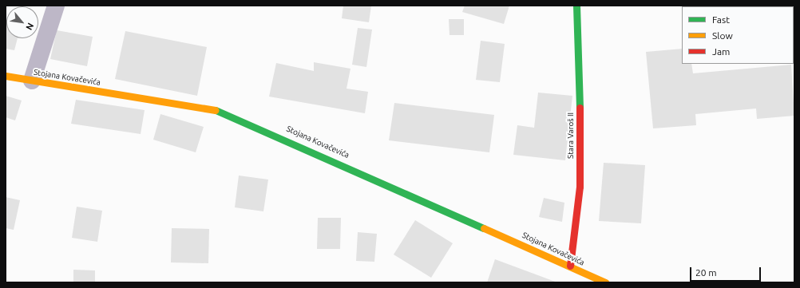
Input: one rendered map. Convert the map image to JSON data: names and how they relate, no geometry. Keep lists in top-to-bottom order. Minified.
{"streets":{"street":["Stojana Kovačevića","Stara Varoš II"]},"crossings":[["Stojana Kovačevića","Stara Varoš II"]],"legend":["Fast","Slow","Jam"],"scale_bar":"20 m","north":"bottom right"}
